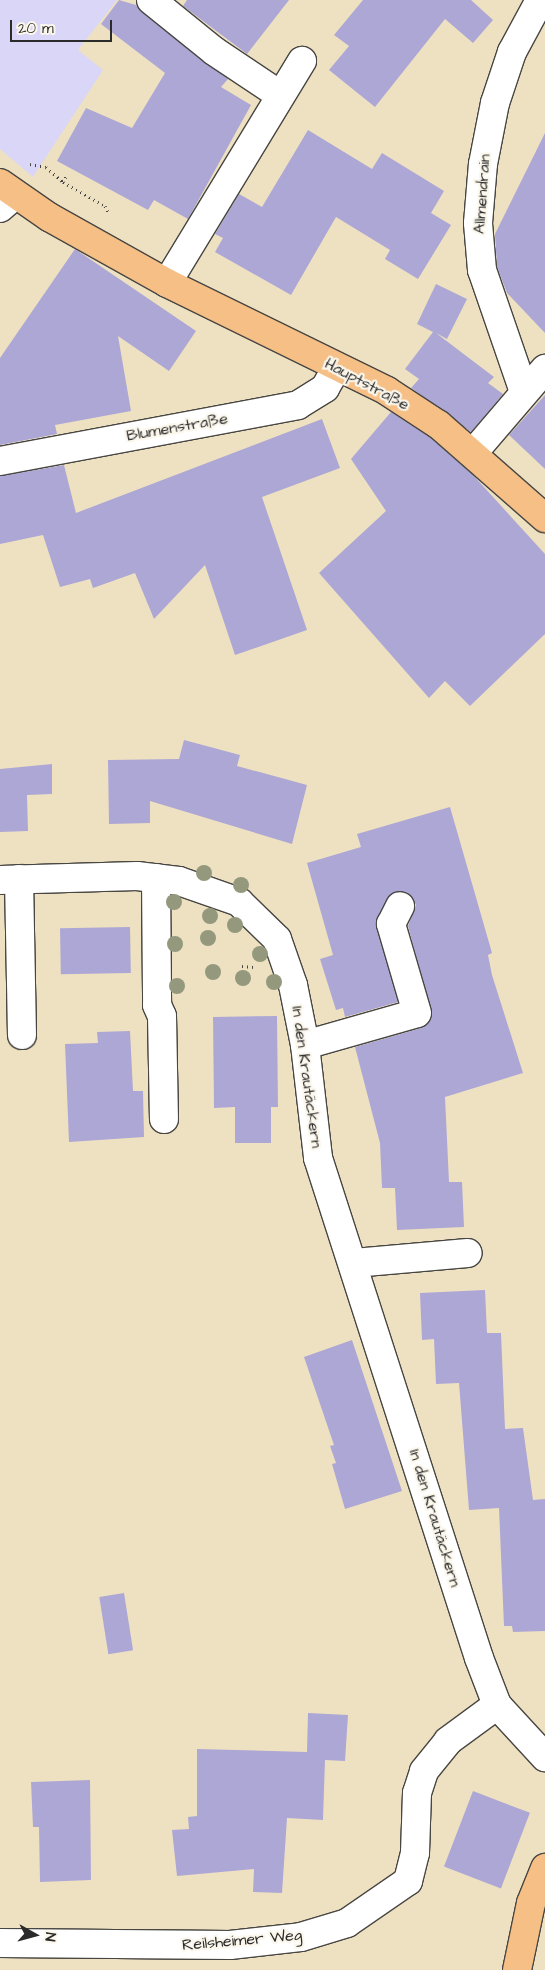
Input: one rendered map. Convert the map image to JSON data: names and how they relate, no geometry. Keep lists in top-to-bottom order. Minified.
{"streets":{"main road":["Hauptstraße"],"street":["Allmendrain","Blumenstraße","In den Krautäckern","Reilsheimer Weg"]},"crossings":[["Hauptstraße","Blumenstraße"],["In den Krautäckern","Reilsheimer Weg"]],"scale_bar":"20 m","north":"right"}
